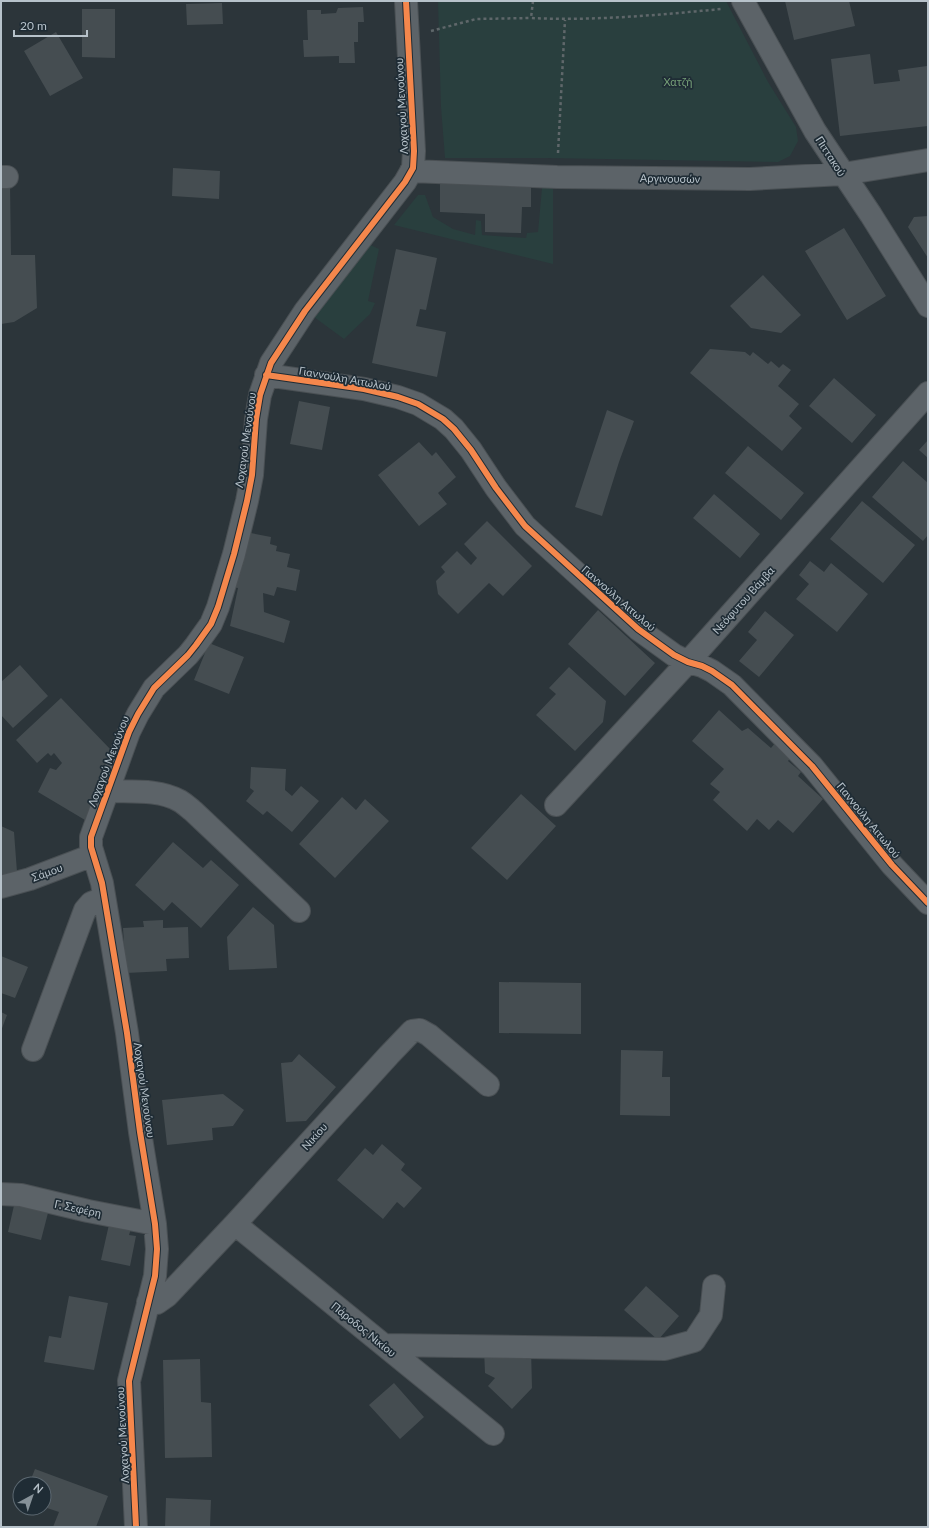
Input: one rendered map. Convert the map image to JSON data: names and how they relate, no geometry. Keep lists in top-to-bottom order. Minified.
{"streets":{"street":["Λοχαγού Μενούνου","Πιττακού","Αργινουσών","Γιαννούλη Αιτωλού","Νεόφυτου Βάμβα","Σάμου","Νικίου","Γ. Σεφέρη","Πάροδος Νικίου"]},"crossings":[["Λοχαγού Μενούνου","Αργινουσών"],["Λοχαγού Μενούνου","Γιαννούλη Αιτωλού"],["Λοχαγού Μενούνου","Σάμου"],["Λοχαγού Μενούνου","Νικίου"],["Λοχαγού Μενούνου","Γ. Σεφέρη"],["Πιττακού","Αργινουσών"],["Γιαννούλη Αιτωλού","Νεόφυτου Βάμβα"],["Νικίου","Πάροδος Νικίου"]],"parks":["Χατζή"],"scale_bar":"20 m","north":"top right"}
